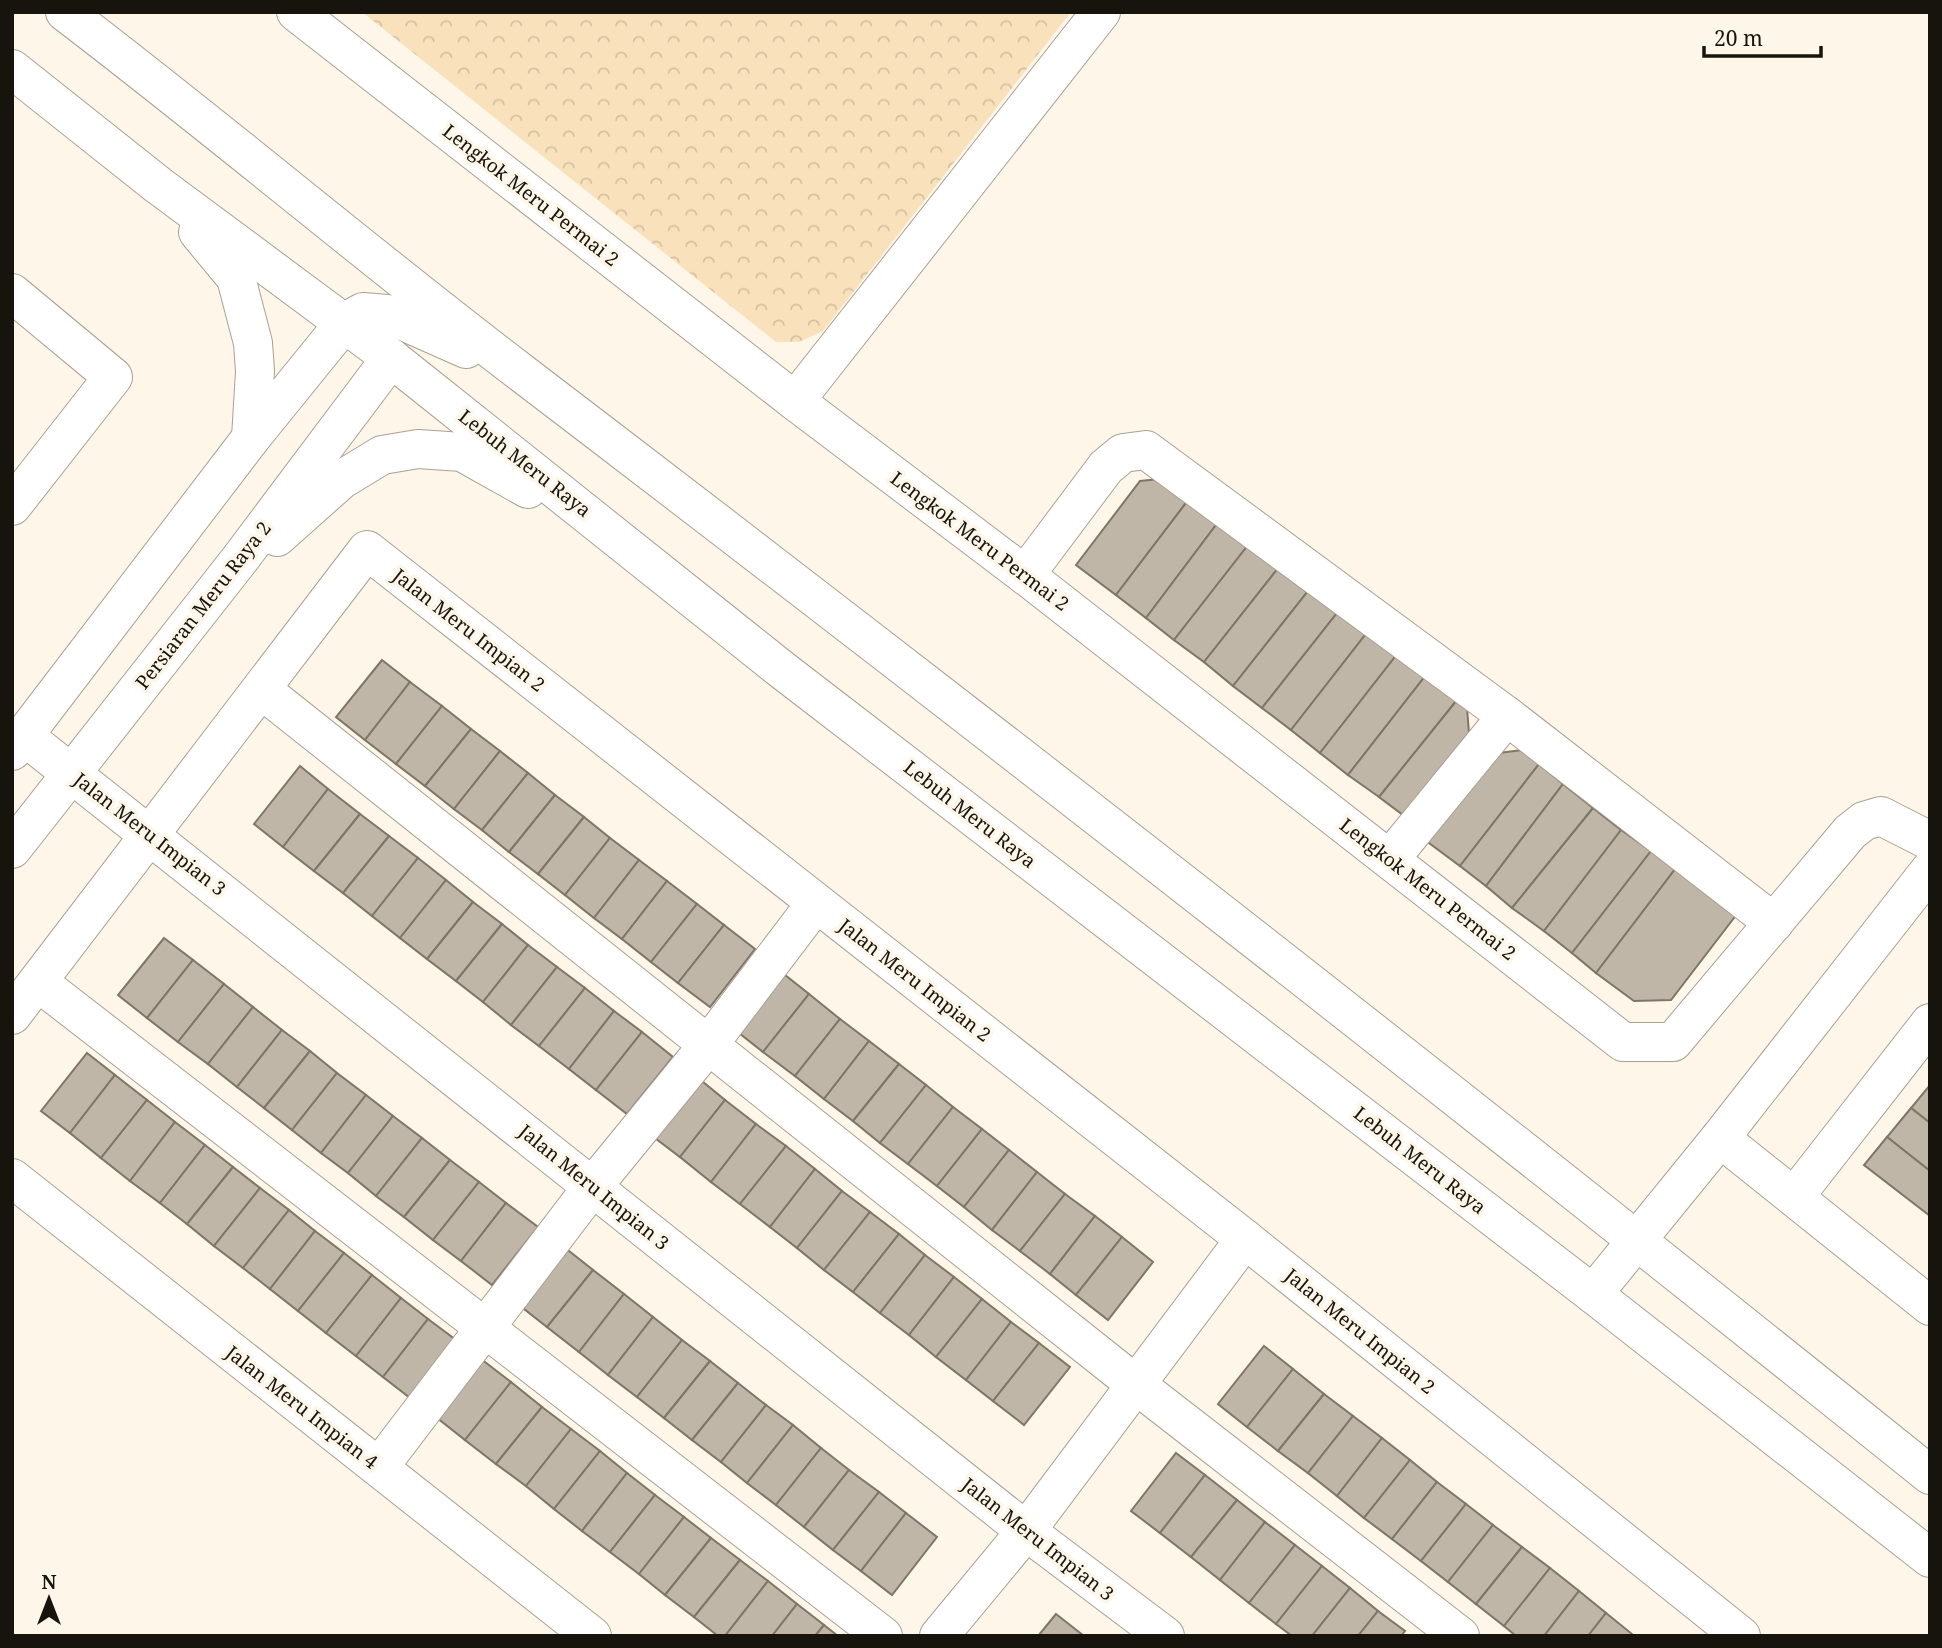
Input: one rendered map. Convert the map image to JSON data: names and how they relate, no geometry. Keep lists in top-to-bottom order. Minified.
{"streets":{"street":["Lengkok Meru Permai 2","Lebuh Meru Raya","Persiaran Meru Raya 2","Jalan Meru Impian 2","Jalan Meru Impian 3","Jalan Meru Impian 4"]},"crossings":[["Lebuh Meru Raya","Persiaran Meru Raya 2"],["Persiaran Meru Raya 2","Jalan Meru Impian 3"],["Jalan Meru Impian 2","Jalan Meru Impian 3"]],"scale_bar":"20 m","north":"top"}
